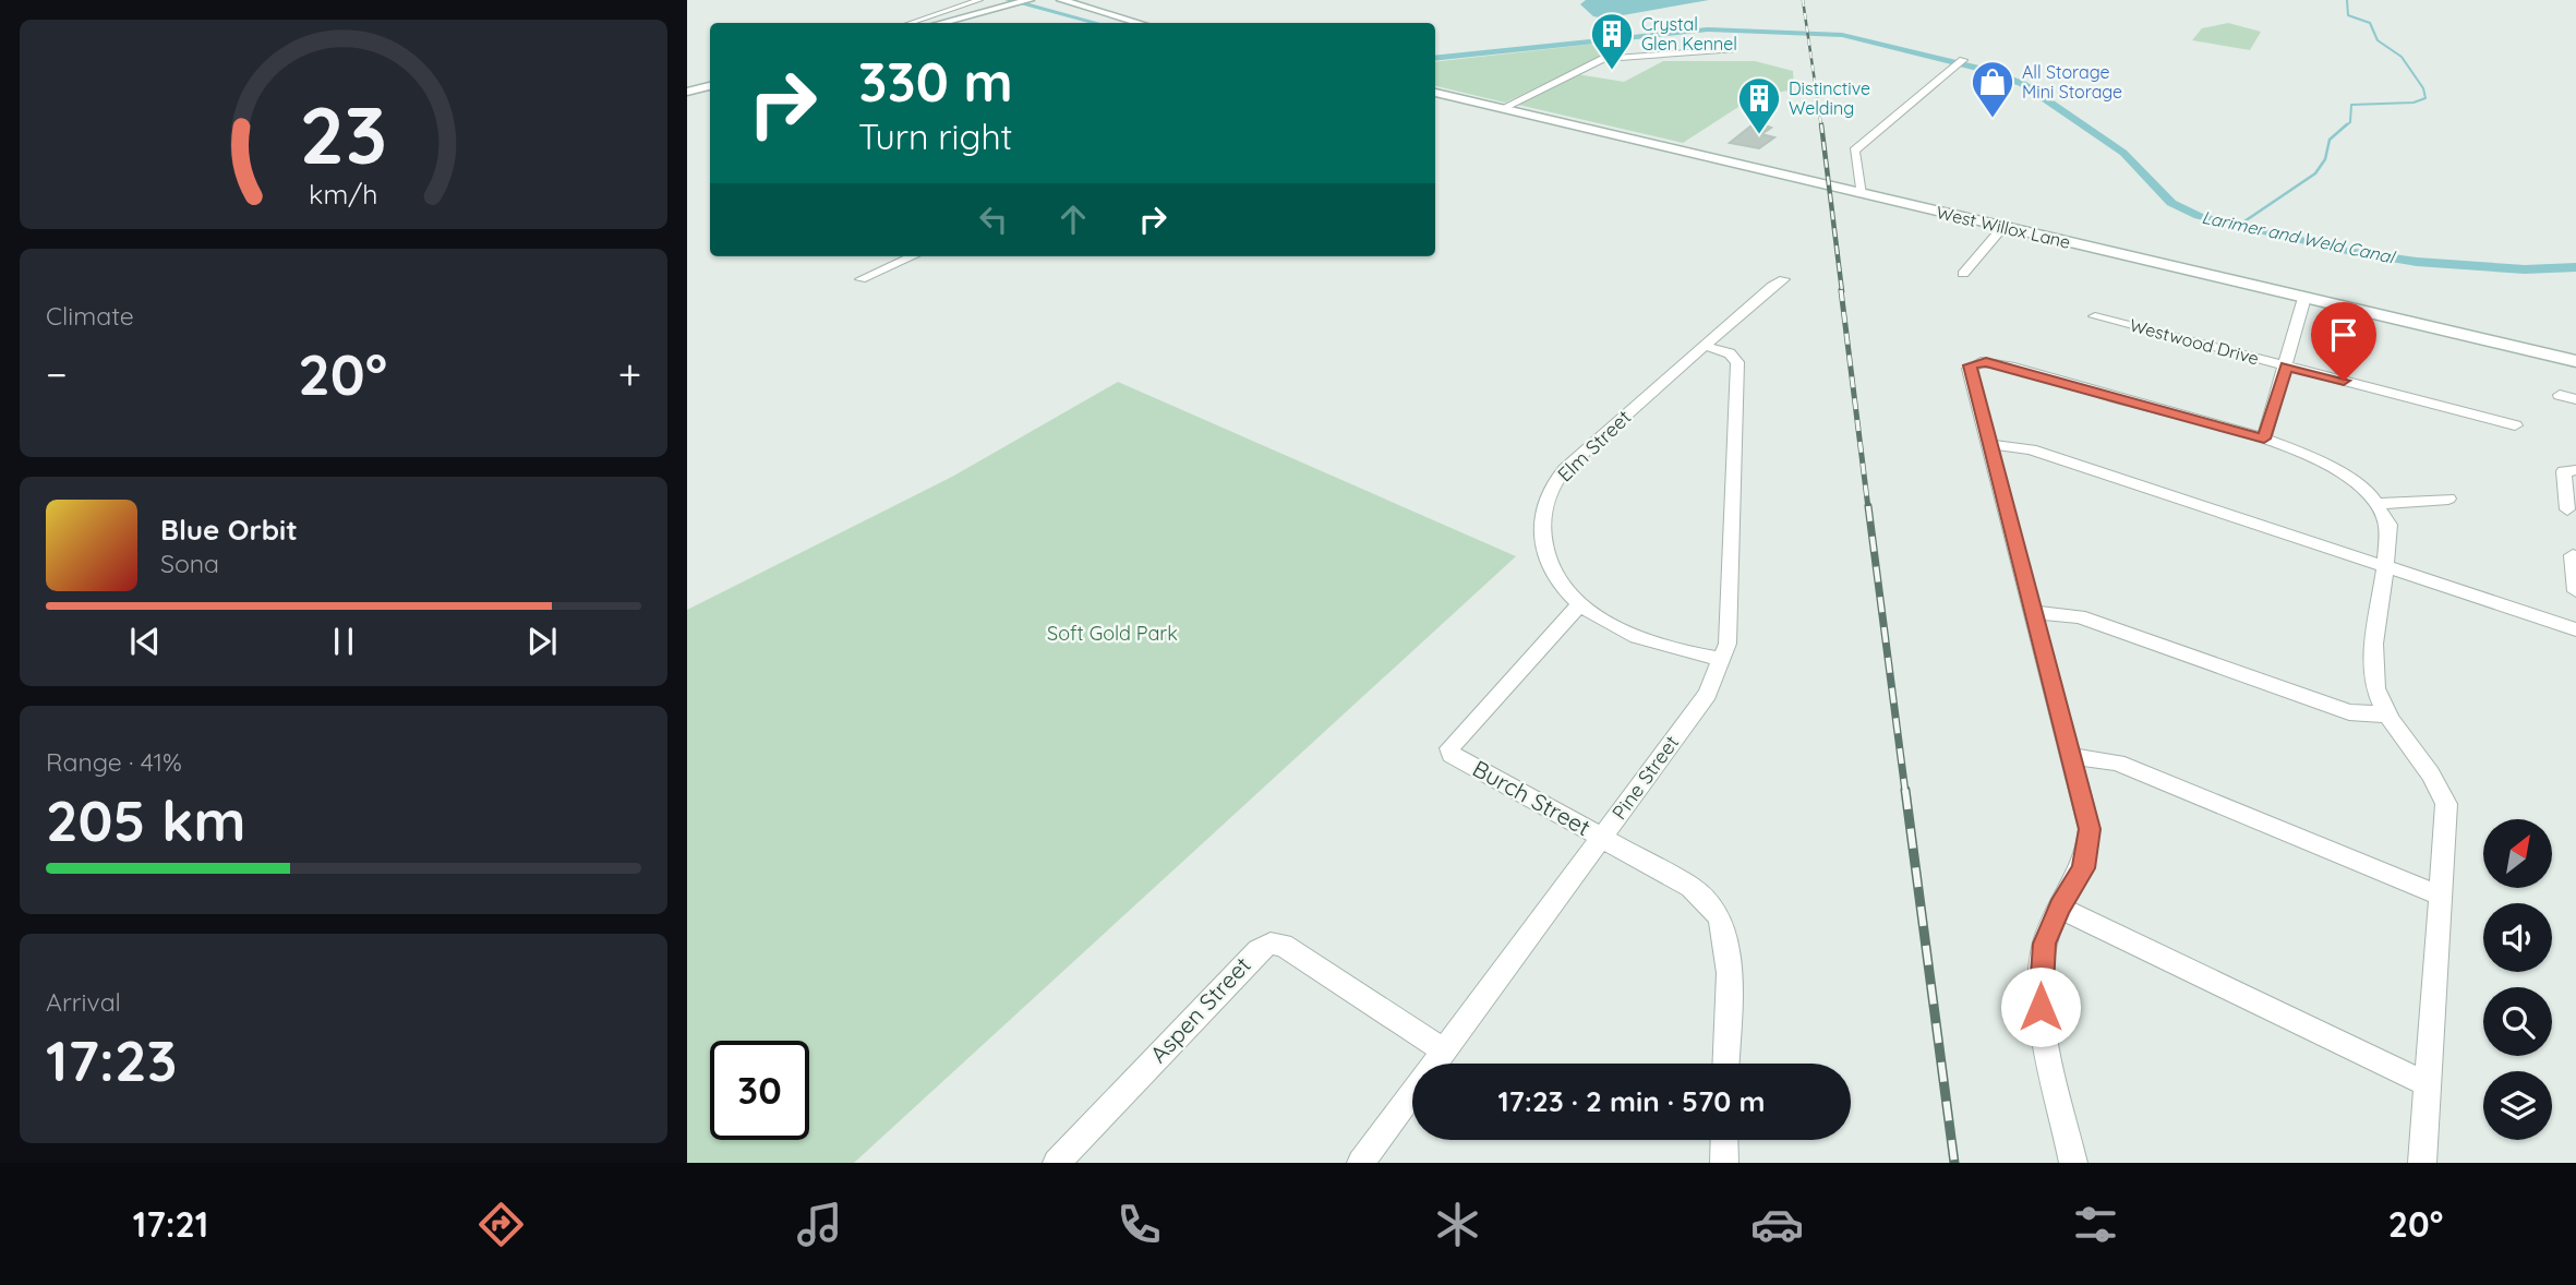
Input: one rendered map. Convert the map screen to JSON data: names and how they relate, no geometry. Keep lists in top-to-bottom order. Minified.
{"streets":{"main road":["West Willox Lane"],"street":["Westwood Drive","Elm Street","Pine Street","Burch Street","Aspen Street"]},"crossings":[["Elm Street","Pine Street"],["Elm Street","Burch Street"],["Pine Street","Burch Street"],["Pine Street","Aspen Street"]],"water":["Larimer and Weld Canal"],"parks":["Soft Gold Park"],"places":{"building":["Crystal Glen Kennel","Distinctive Welding"],"shop":["All Storage Mini Storage"]},"north":"top right","page":{"turn":["330 m","Turn right"],"tile":["Climate",["Range · 41%","205 km"],["Arrival","17:23"]],"heat":["−","20°","+"],"song":["Blue Orbit","Sona"],"limit":"30","trip":"17:23 · 2 min · 570 m","tabs":["17:21","20°"],"gauge":["23","km/h"]}}
